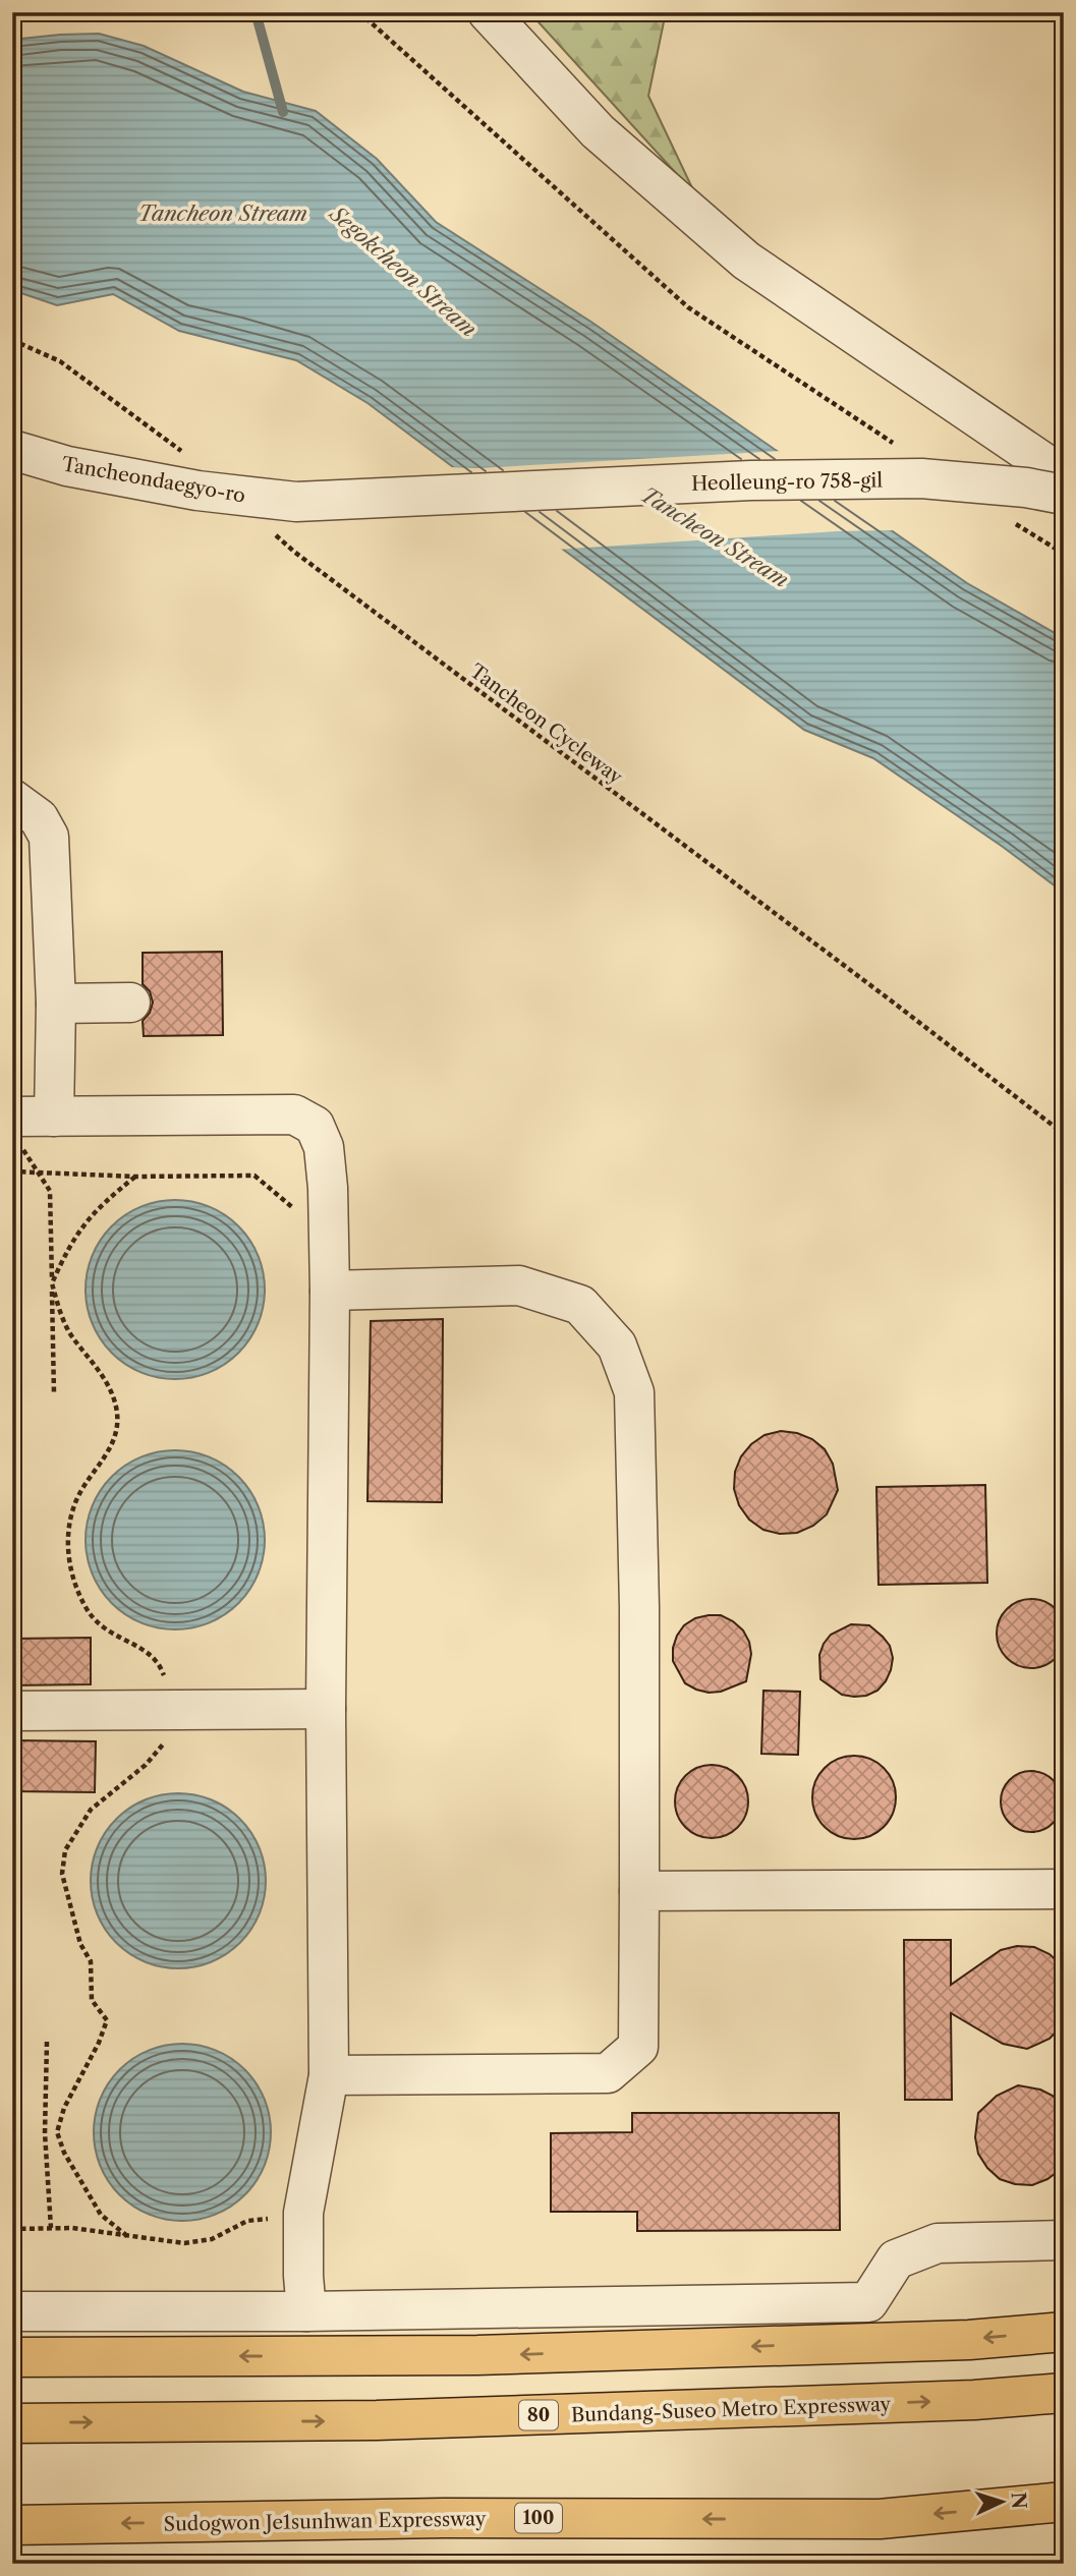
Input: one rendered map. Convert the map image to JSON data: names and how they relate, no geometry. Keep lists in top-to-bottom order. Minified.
{"streets":{"highway":["Bundang-Suseo Metro Expressway","80","100","Sudogwon Je1sunhwan Expressway"],"street":["Tancheondaegyo-ro","Heolleung-ro 758-gil"],"path":["Tancheon Cycleway"]},"crossings":[["Tancheondaegyo-ro","Heolleung-ro 758-gil"]],"water":["Tancheon Stream","Segokcheon Stream"],"north":"right"}
